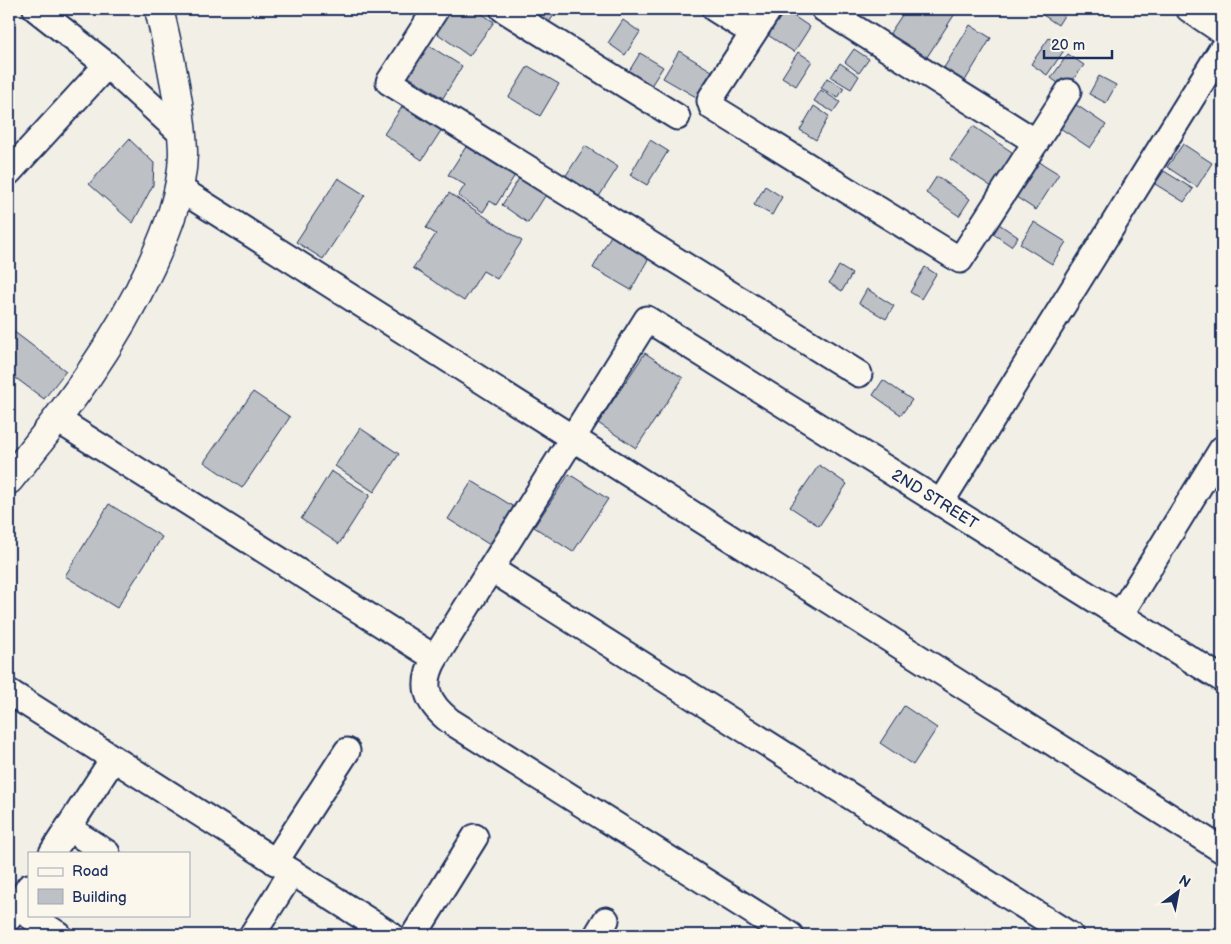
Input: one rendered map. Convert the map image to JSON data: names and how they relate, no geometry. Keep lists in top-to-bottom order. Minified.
{"streets":{"street":["2ND STREET"]},"legend":["Road","Building"],"scale_bar":"20 m","north":"top right"}
